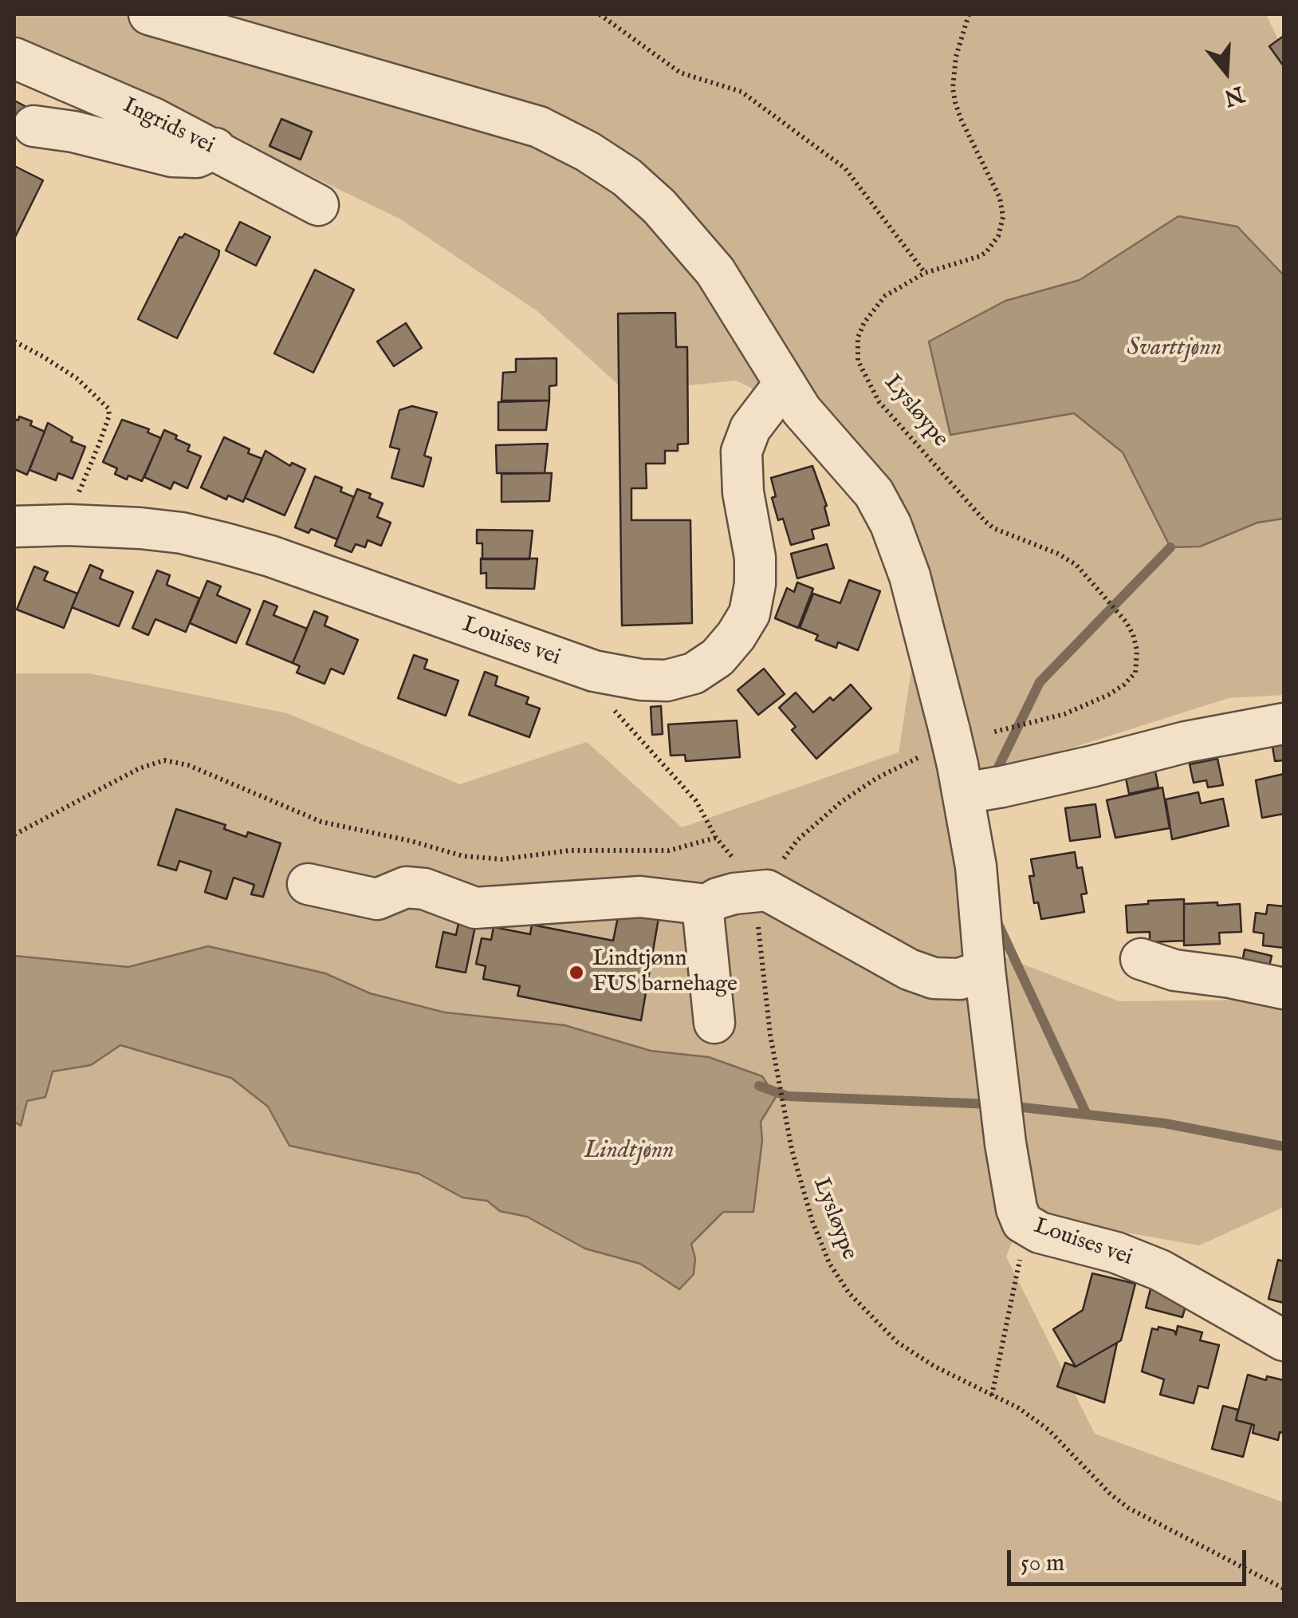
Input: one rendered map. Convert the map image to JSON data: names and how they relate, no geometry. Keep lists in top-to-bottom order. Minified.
{"streets":{"street":["Ingrids vei","Louises vei"],"path":["Lysløype"]},"crossings":[["Lysløype","Louises vei"]],"water":["Svarttjønn","Lindtjønn"],"places":["Lindtjønn FUS barnehage"],"scale_bar":"50 m","north":"bottom"}
